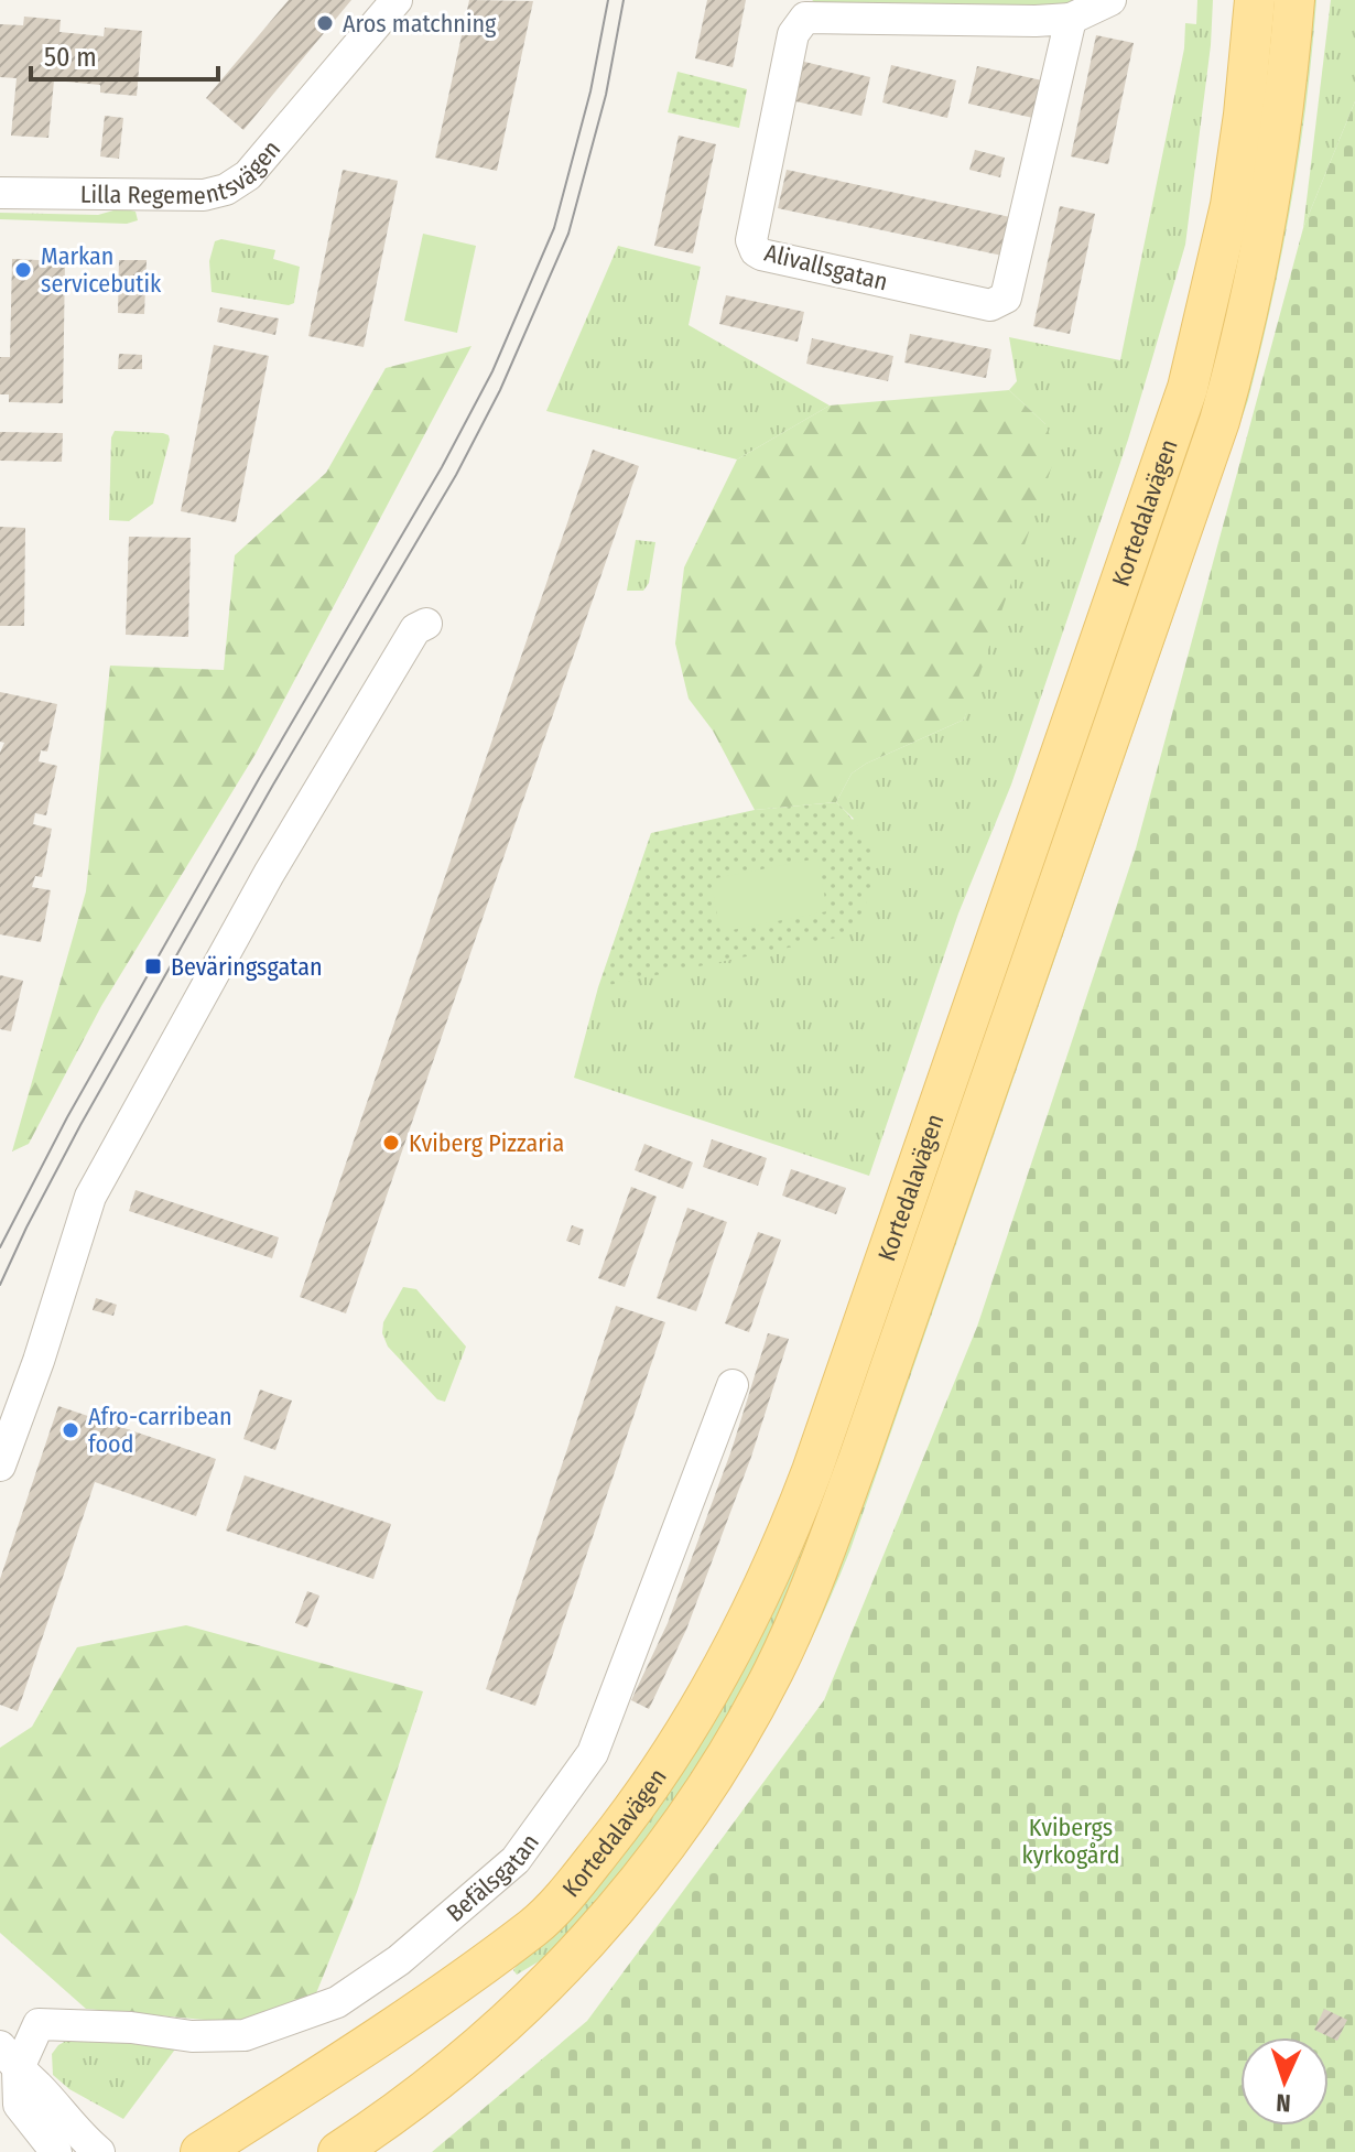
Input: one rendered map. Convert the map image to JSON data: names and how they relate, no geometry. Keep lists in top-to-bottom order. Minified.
{"streets":{"main road":["Kortedalavägen"],"street":["Lilla Regementsvägen","Alivallsgatan","Befälsgatan"]},"parks":["Kvibergs kyrkogård"],"places":{"other":["Aros matchning","Markan servicebutik","Kviberg Pizzaria","Afro-carribean food"],"transit":["Beväringsgatan"]},"scale_bar":"50 m","north":"bottom"}
